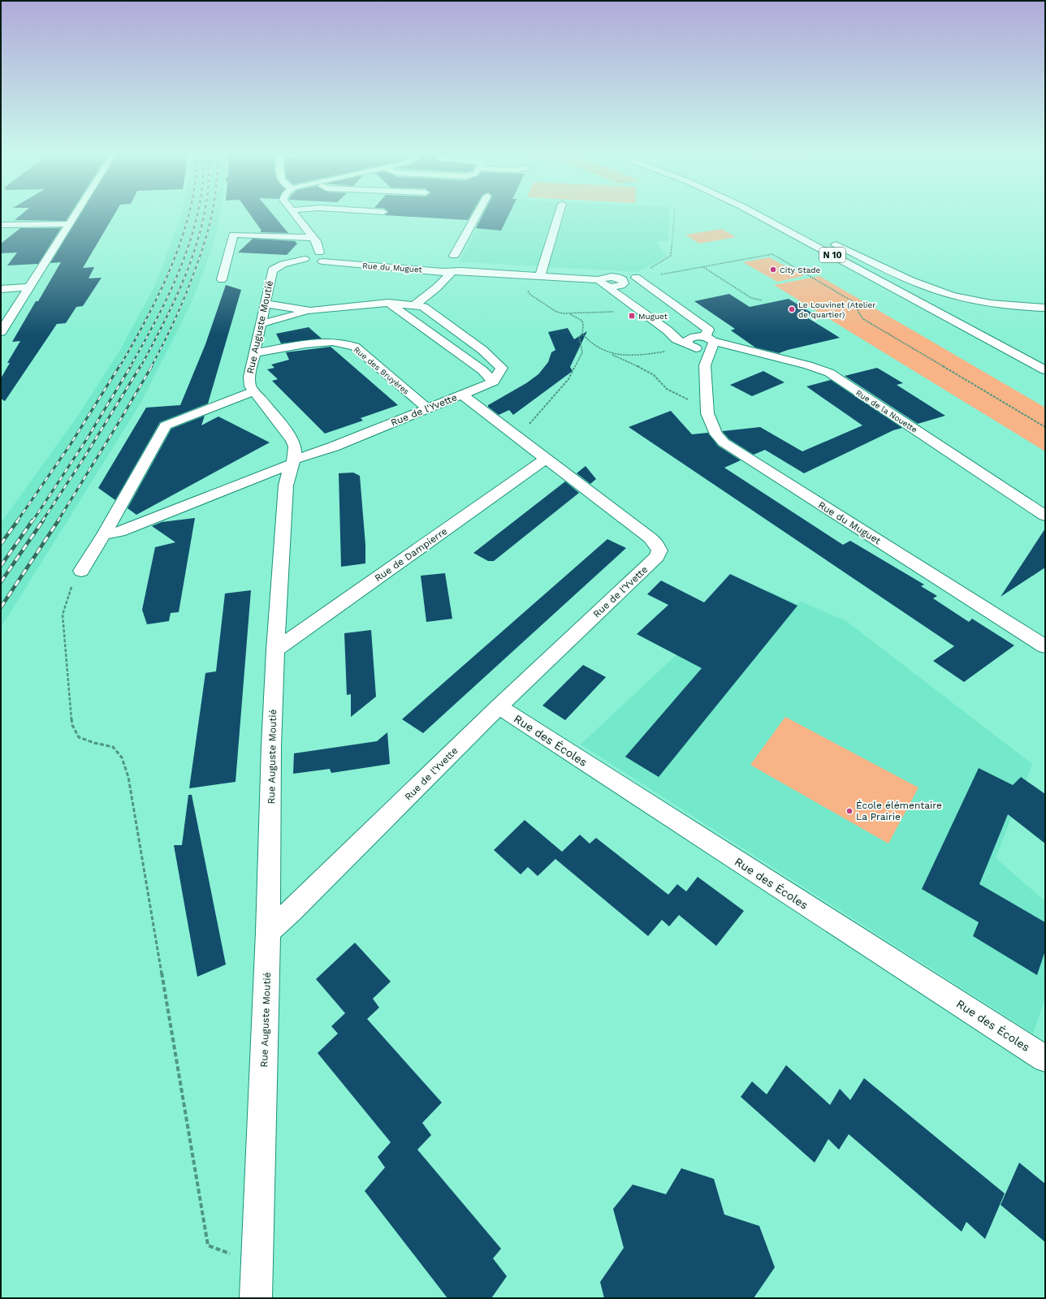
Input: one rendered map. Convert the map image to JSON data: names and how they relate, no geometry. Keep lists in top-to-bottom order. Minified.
{"streets":{"street":["N 10","Rue du Muguet","Rue Auguste Moutié","Rue des Bruyères","Rue de l'Yvette","Rue de la Nouette","Rue de Dampierre","Rue des Écoles"]},"crossings":[["Rue du Muguet","Rue Auguste Moutié"],["Rue du Muguet","Rue de la Nouette"],["Rue Auguste Moutié","Rue des Bruyères"],["Rue Auguste Moutié","Rue de l'Yvette"],["Rue Auguste Moutié","Rue de Dampierre"],["Rue des Bruyères","Rue de l'Yvette"],["Rue de l'Yvette","Rue de Dampierre"],["Rue de l'Yvette","Rue des Écoles"]],"places":{"other":["City Stade","Le Louvinet (Atelier de quartier)","École élémentaire La Prairie"],"transit":["Muguet"]}}
